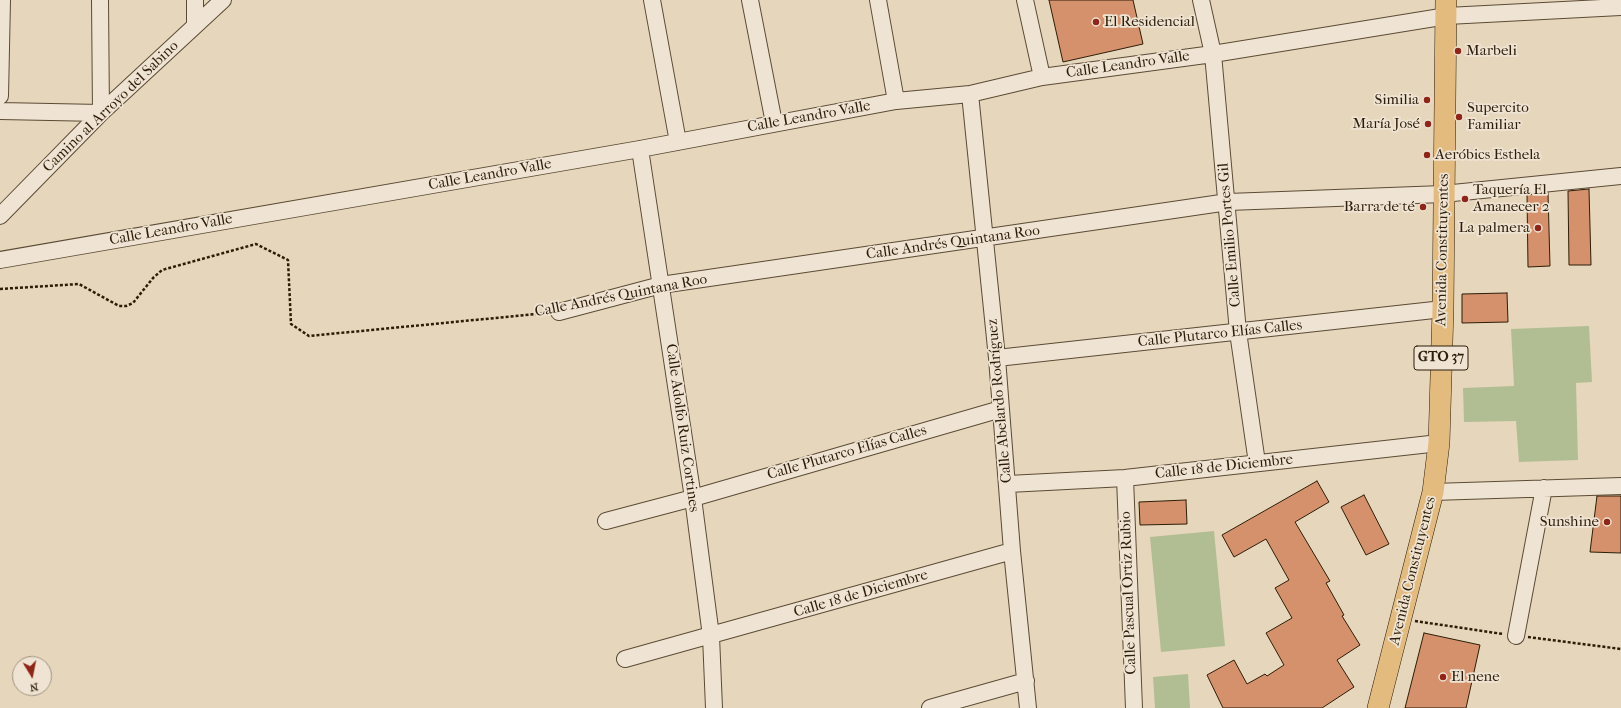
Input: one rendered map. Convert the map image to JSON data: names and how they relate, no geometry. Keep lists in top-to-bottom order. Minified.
{"streets":{"main road":["Avenida Constituyentes","GTO 37"],"street":["Calle Leandro Valle","Camino al Arroyo del Sabino","Calle Emilio Portes Gil","Calle Andrés Quintana Roo","Calle Plutarco Elías Calles","Calle Abelardo Rodríguez","Calle Adolfo Ruiz Cortines","Calle 18 de Diciembre","Calle Pascual Ortiz Rubio"]},"crossings":[["Calle Leandro Valle","Calle Emilio Portes Gil"],["Calle Leandro Valle","Avenida Constituyentes"],["Calle Leandro Valle","Calle Abelardo Rodríguez"],["Calle Leandro Valle","Calle Adolfo Ruiz Cortines"],["Calle Emilio Portes Gil","Calle Andrés Quintana Roo"],["Calle Emilio Portes Gil","Calle Plutarco Elías Calles"],["Calle Emilio Portes Gil","Calle 18 de Diciembre"],["Calle Andrés Quintana Roo","Avenida Constituyentes"],["Calle Andrés Quintana Roo","Calle Abelardo Rodríguez"],["Calle Andrés Quintana Roo","Calle Adolfo Ruiz Cortines"],["Avenida Constituyentes","Calle Plutarco Elías Calles"],["Avenida Constituyentes","Calle 18 de Diciembre"],["Calle Plutarco Elías Calles","Calle Abelardo Rodríguez"],["Calle Plutarco Elías Calles","Calle Adolfo Ruiz Cortines"],["Calle Abelardo Rodríguez","Calle 18 de Diciembre"],["Calle Adolfo Ruiz Cortines","Calle 18 de Diciembre"],["Calle 18 de Diciembre","Calle Pascual Ortiz Rubio"]],"places":["El Residencial","Marbeli","Similia","Supercito Familiar","María José","Aeróbics Esthela","Taquería El Amanecer 2","Barra de té","La palmera","Sunshine","El nene"],"north":"bottom"}
